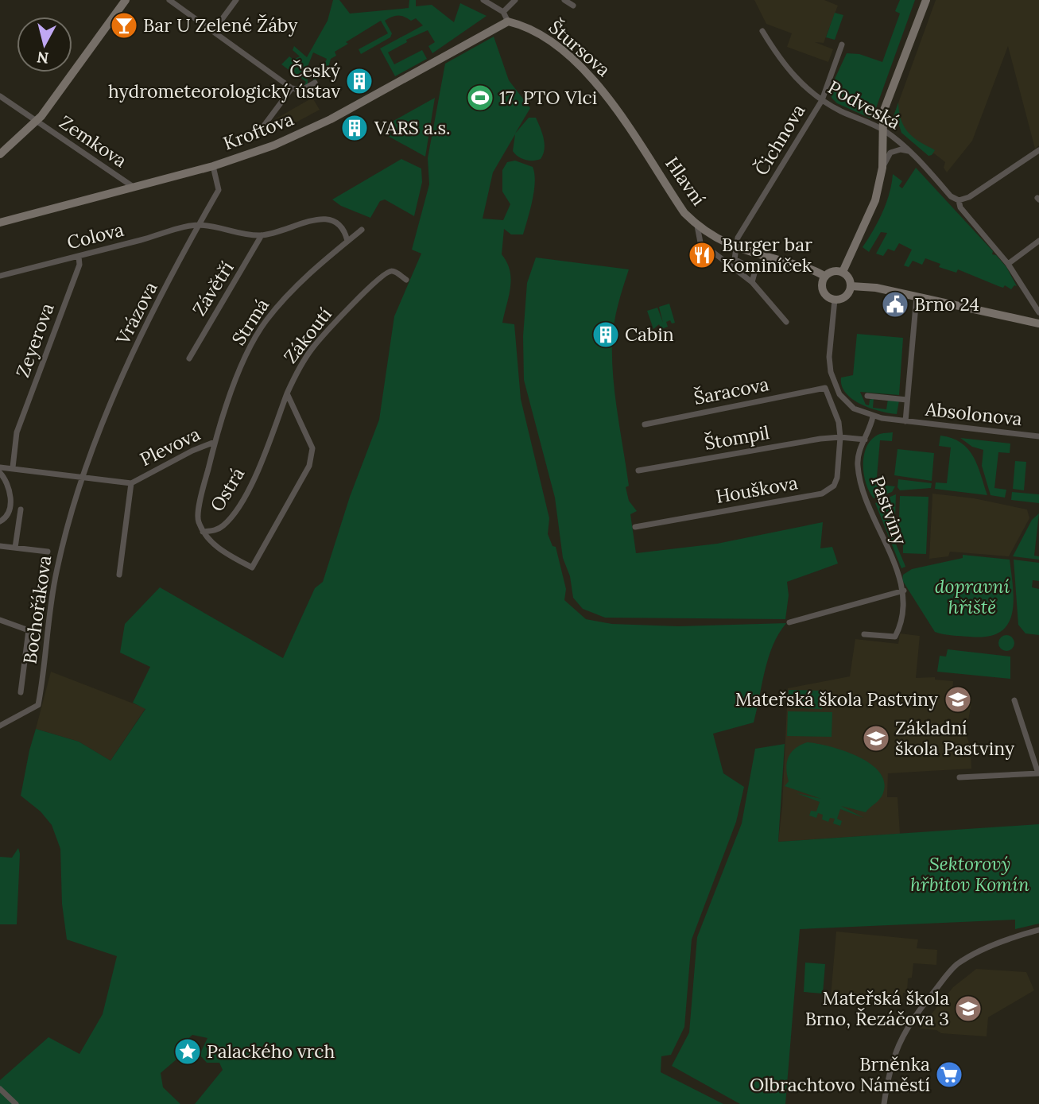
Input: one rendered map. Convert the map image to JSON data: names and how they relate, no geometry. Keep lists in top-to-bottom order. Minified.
{"streets":{"street":["Štursova","Podveská","Kroftova","Čichnova","Zemkova","Hlavní","Colova","Závětří","Vrázova","Strmá","Zákoutí","Zeyerova","Šaracova","Absolonova","Štompil","Plevova","Ostrá","Houškova","Pastviny","Bochořákova"]},"crossings":[["Štursova","Kroftova"],["Štursova","Hlavní"],["Podveská","Čichnova"],["Kroftova","Zemkova"],["Kroftova","Vrázova"],["Čichnova","Hlavní"],["Hlavní","Absolonova"],["Colova","Vrázova"],["Colova","Zeyerova"],["Vrázova","Bochořákova"],["Strmá","Plevova"],["Strmá","Ostrá"],["Zákoutí","Ostrá"],["Šaracova","Štompil"],["Šaracova","Houškova"],["Absolonova","Pastviny"],["Štompil","Houškova"],["Plevova","Ostrá"]],"parks":["dopravní hřiště","Sektorový hřbitov Komín"],"places":{"bar":["Bar U Zelené Žáby"],"building":["Český hydrometeorologický ústav","VARS a.s.","Cabin"],"sports":["17. PTO Vlci"],"restaurant":["Burger bar Kominíček"],"public building":["Brno 24"],"school or university":["Mateřská škola Pastviny","Základní škola Pastviny","Mateřská škola Brno, Řezáčova 3"],"place":["Palackého vrch"],"supermarket":["Brněnka Olbrachtovo Náměstí"]},"north":"bottom"}
